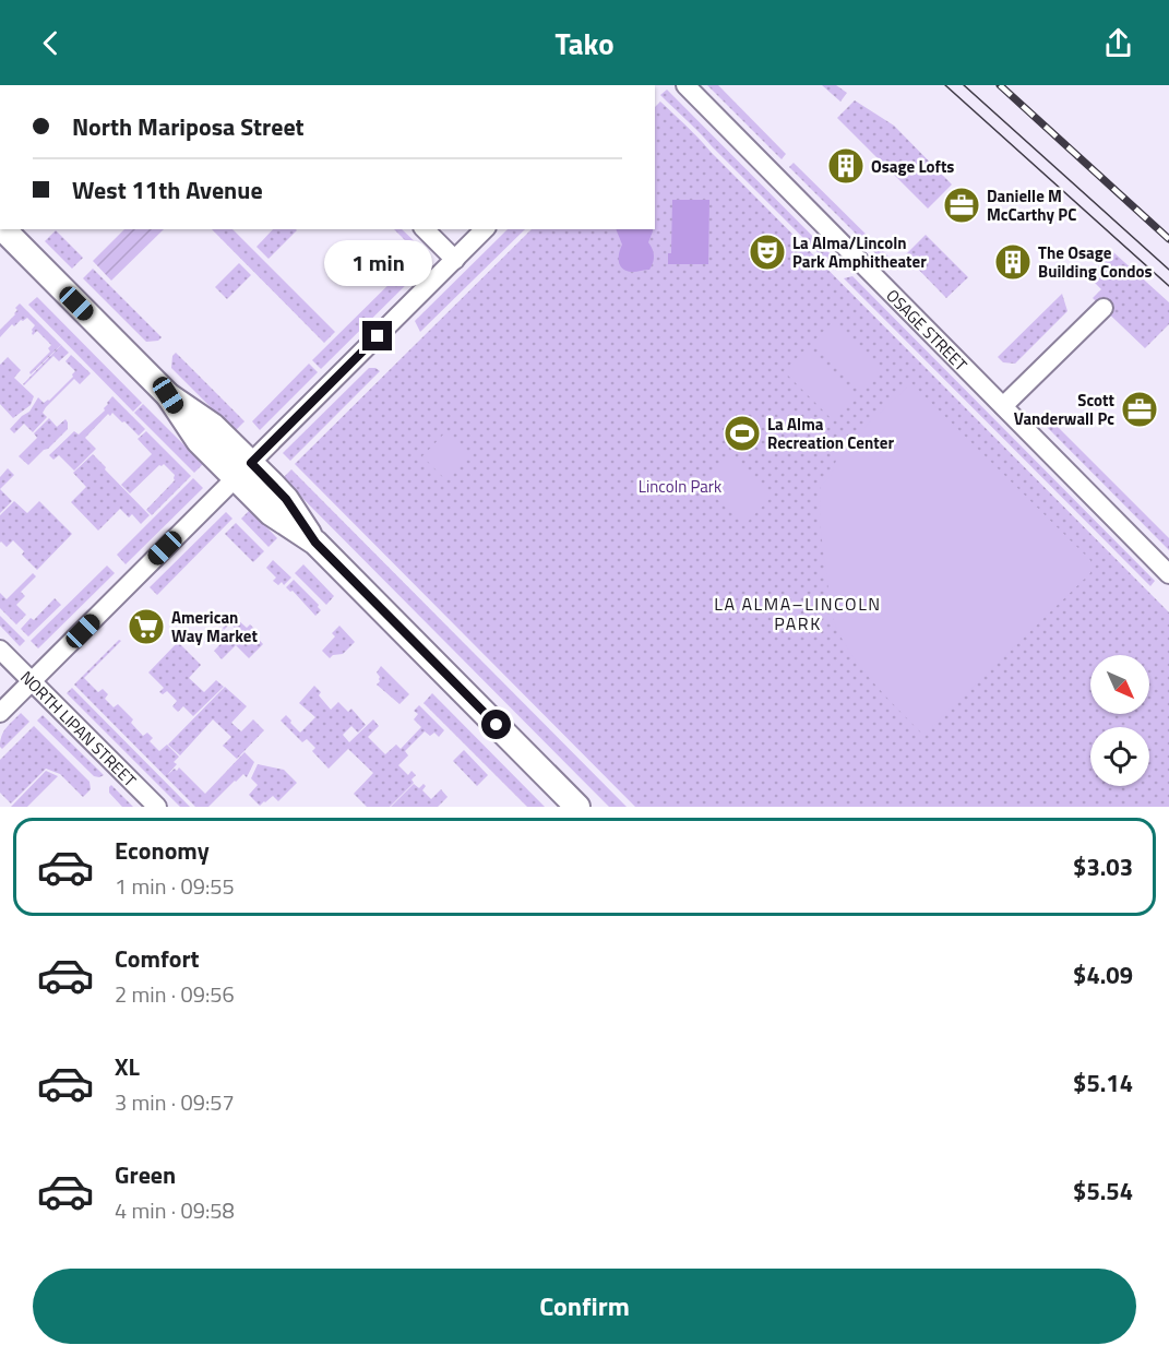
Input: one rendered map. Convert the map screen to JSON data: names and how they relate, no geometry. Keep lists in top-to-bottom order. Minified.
{"streets":{"street":["OSAGE STREET","NORTH LIPAN STREET"]},"districts":["LA ALMA–LINCOLN PARK"],"parks":["Lincoln Park"],"places":{"building":["Osage Lofts","The Osage Building Condos"],"office":["Danielle M McCarthy PC","Scott Vanderwall Pc"],"theatre":["La Alma/Lincoln Park Amphitheater"],"sports":["La Alma Recreation Center"],"supermarket":["American Way Market"]},"north":"bottom right","page":{"header":"Tako","banner":["North Mariposa Street","West 11th Avenue"],"bubble":"1 min","list":[{"name":"Economy","note":"1 min · 09:55","value":"$3.03"},{"name":"Comfort","note":"2 min · 09:56","value":"$4.09"},{"name":"XL","note":"3 min · 09:57","value":"$5.14"},{"name":"Green","note":"4 min · 09:58","value":"$5.54"}],"buttons":"Confirm"}}
